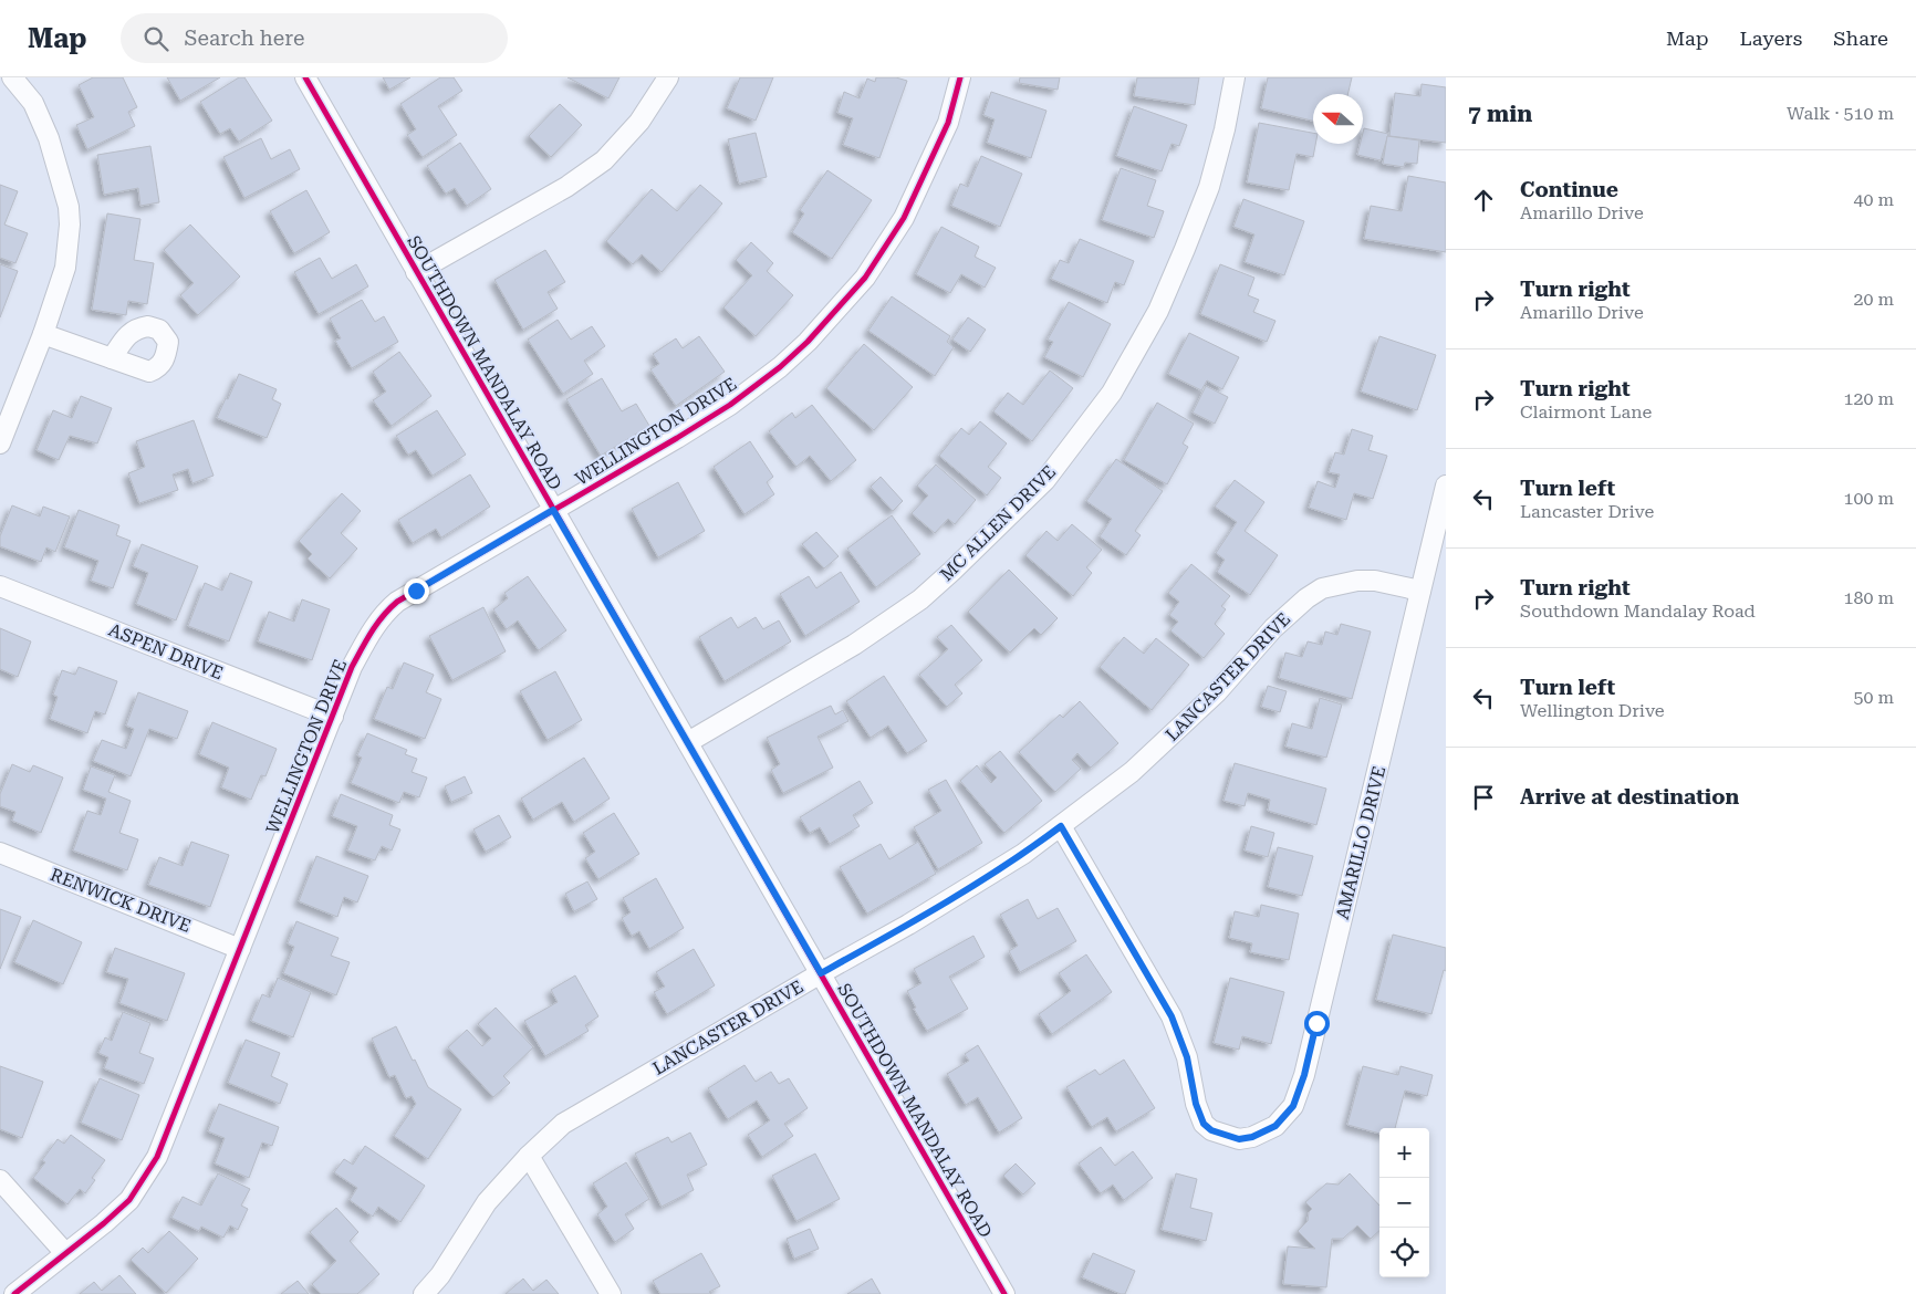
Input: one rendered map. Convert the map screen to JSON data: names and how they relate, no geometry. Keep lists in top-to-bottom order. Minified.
{"streets":{"street":["SOUTHDOWN MANDALAY ROAD","WELLINGTON DRIVE","MC ALLEN DRIVE","ASPEN DRIVE","LANCASTER DRIVE","AMARILLO DRIVE","RENWICK DRIVE"]},"crossings":[["SOUTHDOWN MANDALAY ROAD","WELLINGTON DRIVE"],["SOUTHDOWN MANDALAY ROAD","MC ALLEN DRIVE"],["SOUTHDOWN MANDALAY ROAD","LANCASTER DRIVE"],["WELLINGTON DRIVE","ASPEN DRIVE"],["WELLINGTON DRIVE","RENWICK DRIVE"],["LANCASTER DRIVE","AMARILLO DRIVE"]],"north":"left","page":{"header":"Map","search":"Search here","nav":["Map","Layers","Share"],"heading":["7 min","Walk · 510 m"],"list":[["Continue","Amarillo Drive","40 m"],["Turn right","Amarillo Drive","20 m"],["Turn right","Clairmont Lane","120 m"],["Turn left","Lancaster Drive","100 m"],["Turn right","Southdown Mandalay Road","180 m"],["Turn left","Wellington Drive","50 m"],"Arrive at destination"],"map_buttons":["+","−"]}}
